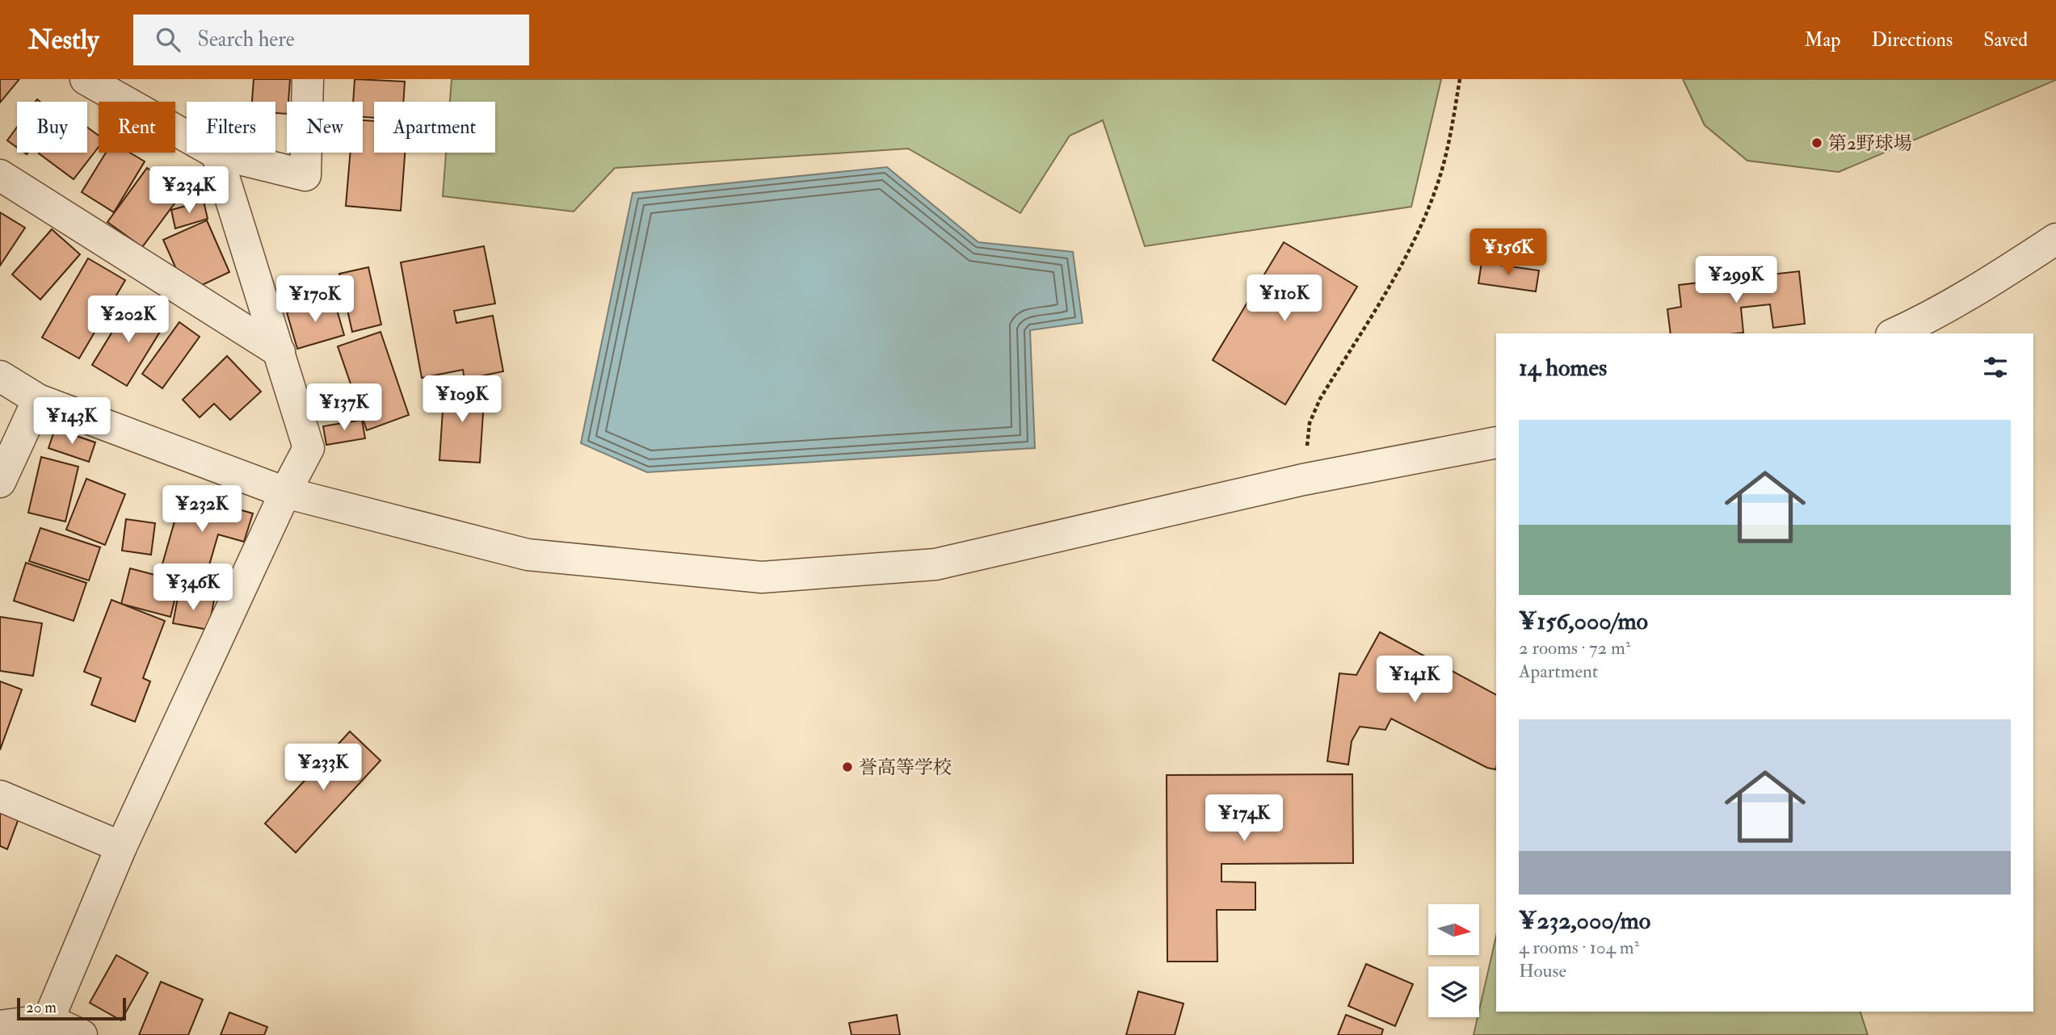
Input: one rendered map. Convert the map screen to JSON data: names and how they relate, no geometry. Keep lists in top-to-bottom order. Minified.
{"places":["第2野球場","誉高等学校"],"scale_bar":"20 m","north":"right","page":{"header":"Nestly","search":"Search here","nav":["Map","Directions","Saved"],"chip":["Buy","Rent","Filters","New","Apartment"],"price":["¥234K","¥156K","¥299K","¥110K","¥170K","¥202K","¥109K","¥137K","¥143K","¥232K","¥346K","¥141K","¥233K","¥174K"],"heading":"14 homes","list":[{"name":"¥156,000/mo","note":"2 rooms · 72 m² · Apartment"},{"name":"¥232,000/mo","note":"4 rooms · 104 m² · House"}],"scale":"20 m"}}
